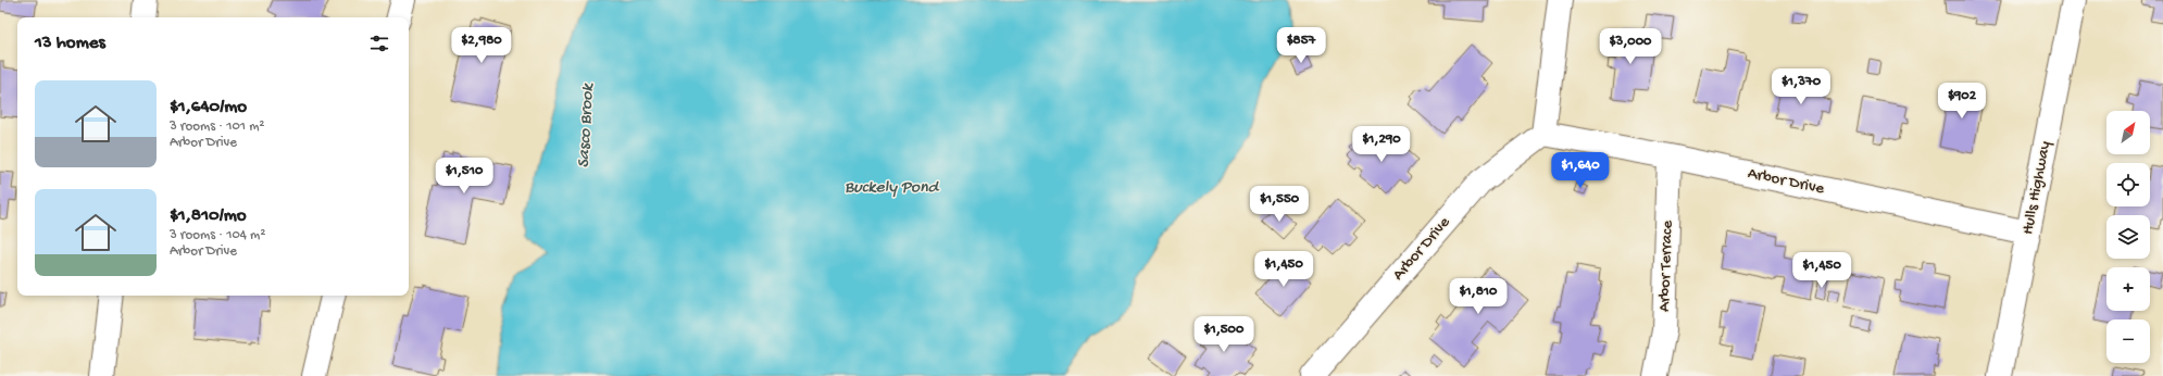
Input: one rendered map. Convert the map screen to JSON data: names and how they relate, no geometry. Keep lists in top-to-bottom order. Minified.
{"streets":{"street":["Arbor Drive","Hulls Highway","Arbor Terrace"]},"crossings":[["Arbor Drive","Hulls Highway"],["Arbor Drive","Arbor Terrace"]],"water":["Sasco Brook","Buckely Pond"],"north":"top right","page":{"heading":"13 homes","price":["$2,980","$857","$3,000","$1,370","$902","$1,290","$1,640","$1,510","$1,550","$1,450","$1,450","$1,810","$1,500"],"list":[{"name":"$1,640/mo","note":"3 rooms · 101 m² · Arbor Drive"},{"name":"$1,810/mo","note":"3 rooms · 104 m² · Arbor Drive"}],"map_buttons":["+","−"]}}
